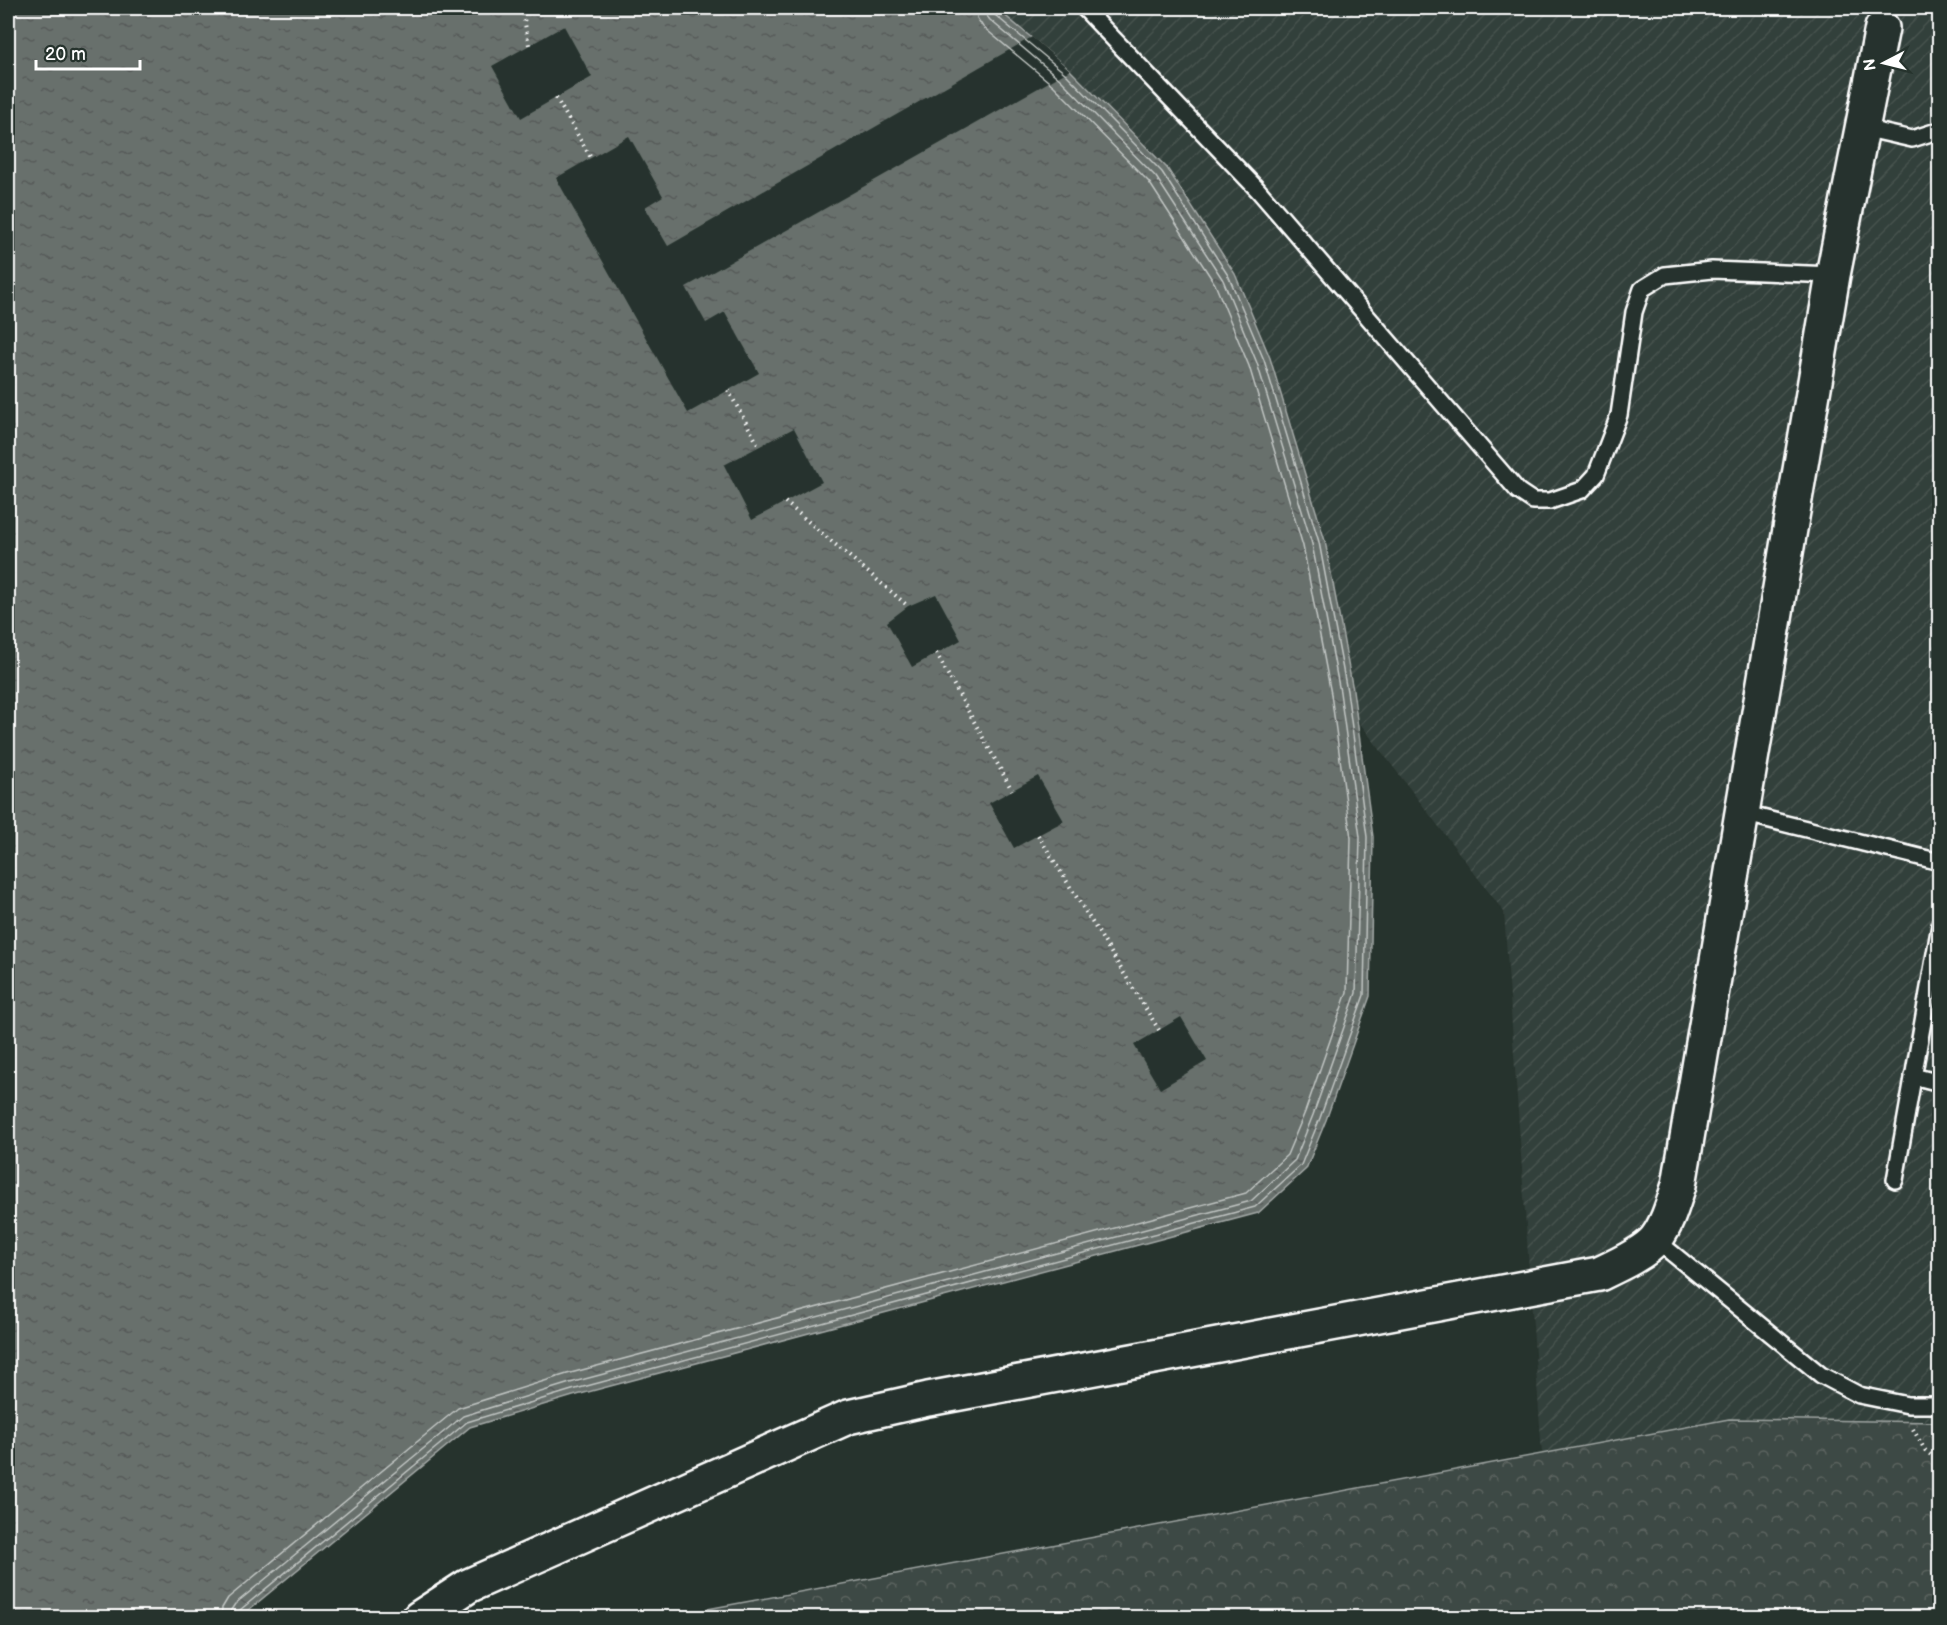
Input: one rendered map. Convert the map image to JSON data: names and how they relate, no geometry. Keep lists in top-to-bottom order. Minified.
{"scale_bar":"20 m","north":"left"}
